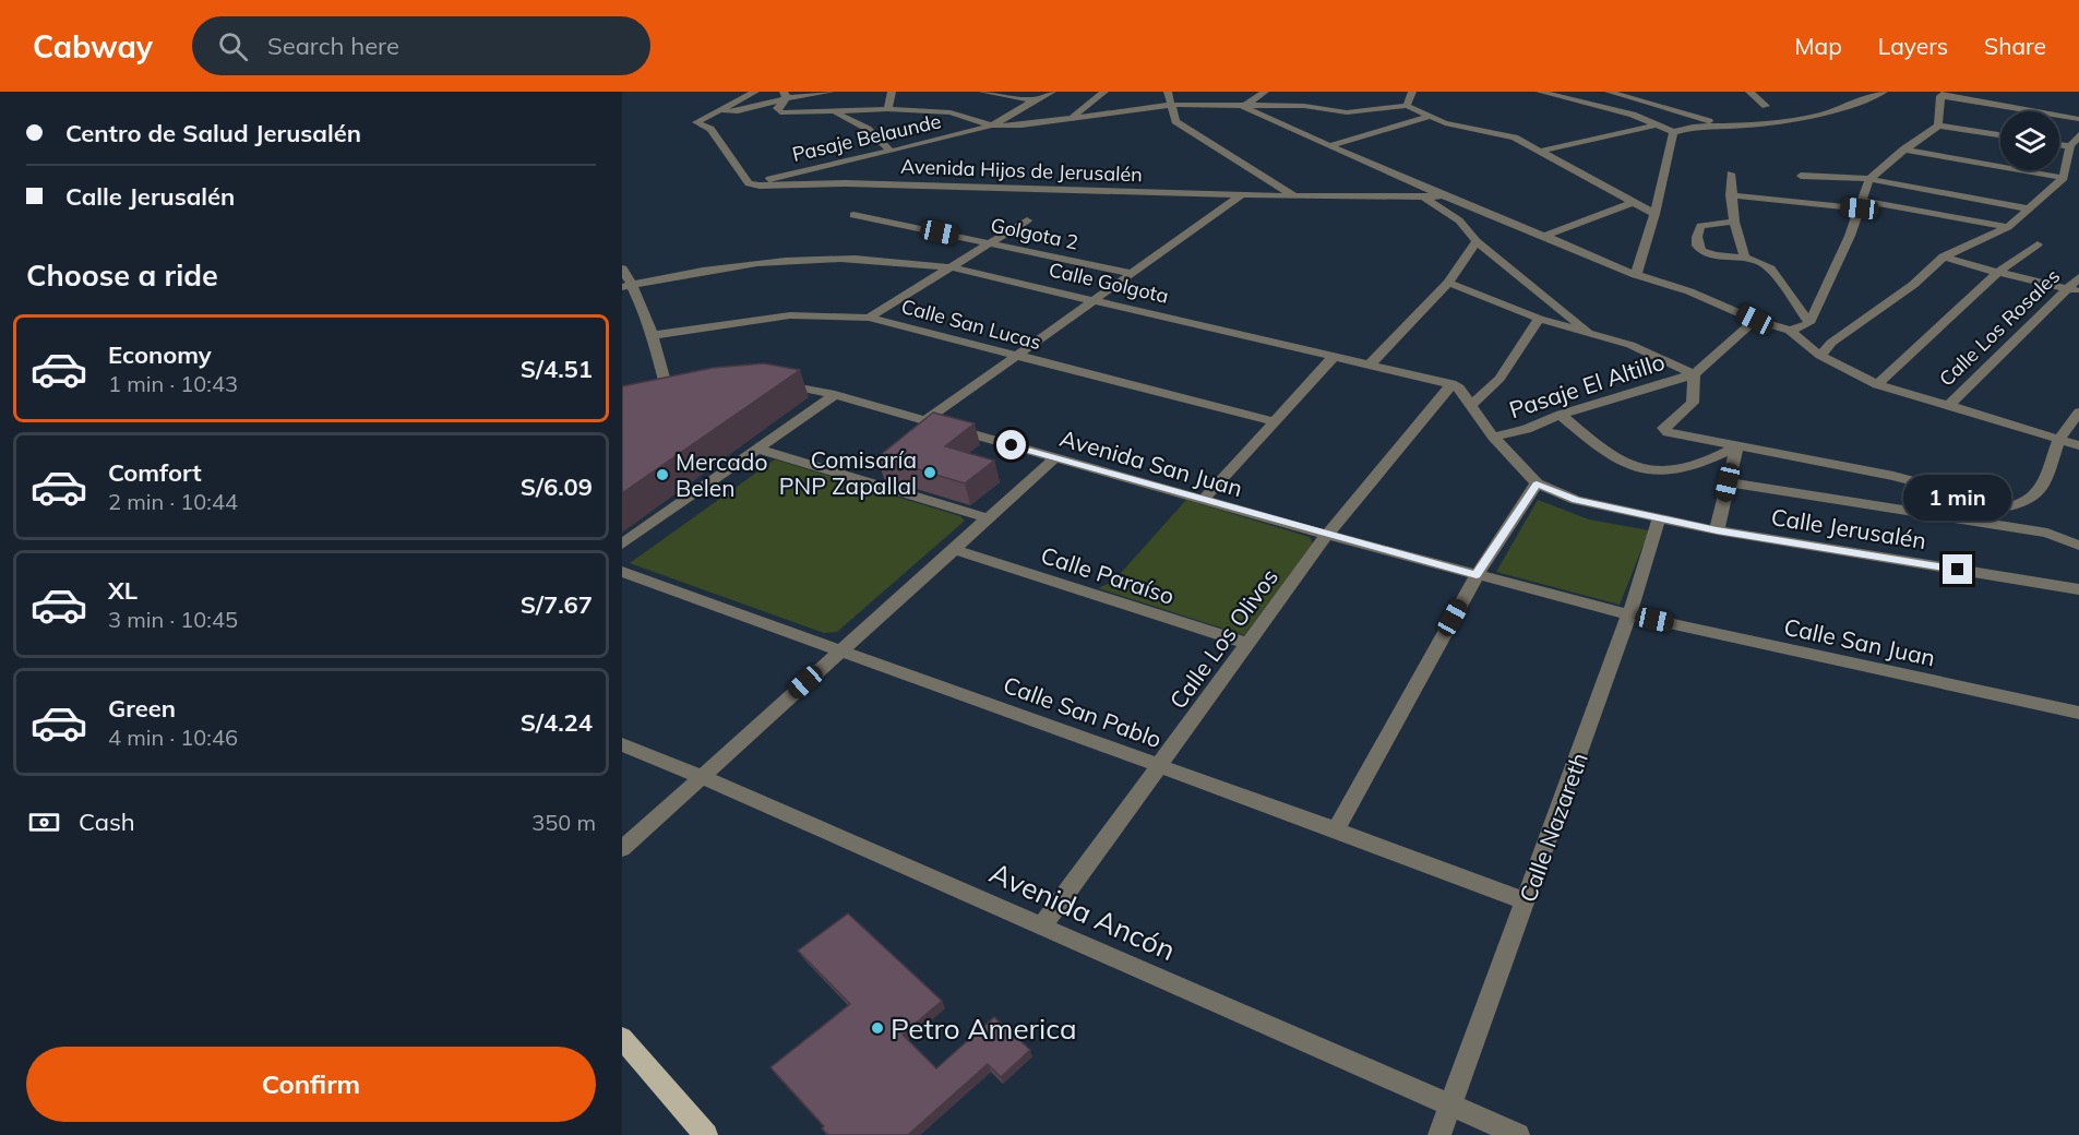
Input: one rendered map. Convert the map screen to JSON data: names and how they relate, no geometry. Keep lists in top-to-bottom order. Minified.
{"streets":{"street":["Pasaje Belaunde","Avenida Hijos de Jerusalén","Golgota 2","Calle Golgota","Calle San Lucas","Calle Los Rosales","Pasaje El Altillo","Avenida San Juan","Calle Jerusalén","Calle Paraíso","Calle Los Olivos","Calle San Juan","Calle San Pablo","Calle Nazareth","Avenida Ancón"]},"crossings":[["Pasaje Belaunde","Avenida Hijos de Jerusalén"],["Calle Golgota","Calle Los Olivos"],["Avenida San Juan","Calle Los Olivos"],["Avenida San Juan","Calle San Juan"],["Avenida San Juan","Calle Nazareth"],["Calle Jerusalén","Calle Nazareth"],["Calle Paraíso","Calle Los Olivos"],["Calle Los Olivos","Calle San Pablo"],["Calle Los Olivos","Avenida Ancón"],["Calle San Juan","Calle Nazareth"],["Calle San Pablo","Calle Nazareth"],["Calle Nazareth","Avenida Ancón"]],"places":["Comisaría PNP Zapallal","Mercado Belen","Petro America"],"page":{"header":"Cabway","search":"Search here","nav":["Map","Layers","Share"],"banner":["Centro de Salud Jerusalén","Calle Jerusalén"],"heading":"Choose a ride","list":[{"name":"Economy","note":"1 min · 10:43","value":"S/4.51"},{"name":"Comfort","note":"2 min · 10:44","value":"S/6.09"},{"name":"XL","note":"3 min · 10:45","value":"S/7.67"},{"name":"Green","note":"4 min · 10:46","value":"S/4.24"}],"bubble":"1 min","pay":["Cash","350 m"],"buttons":"Confirm"}}
